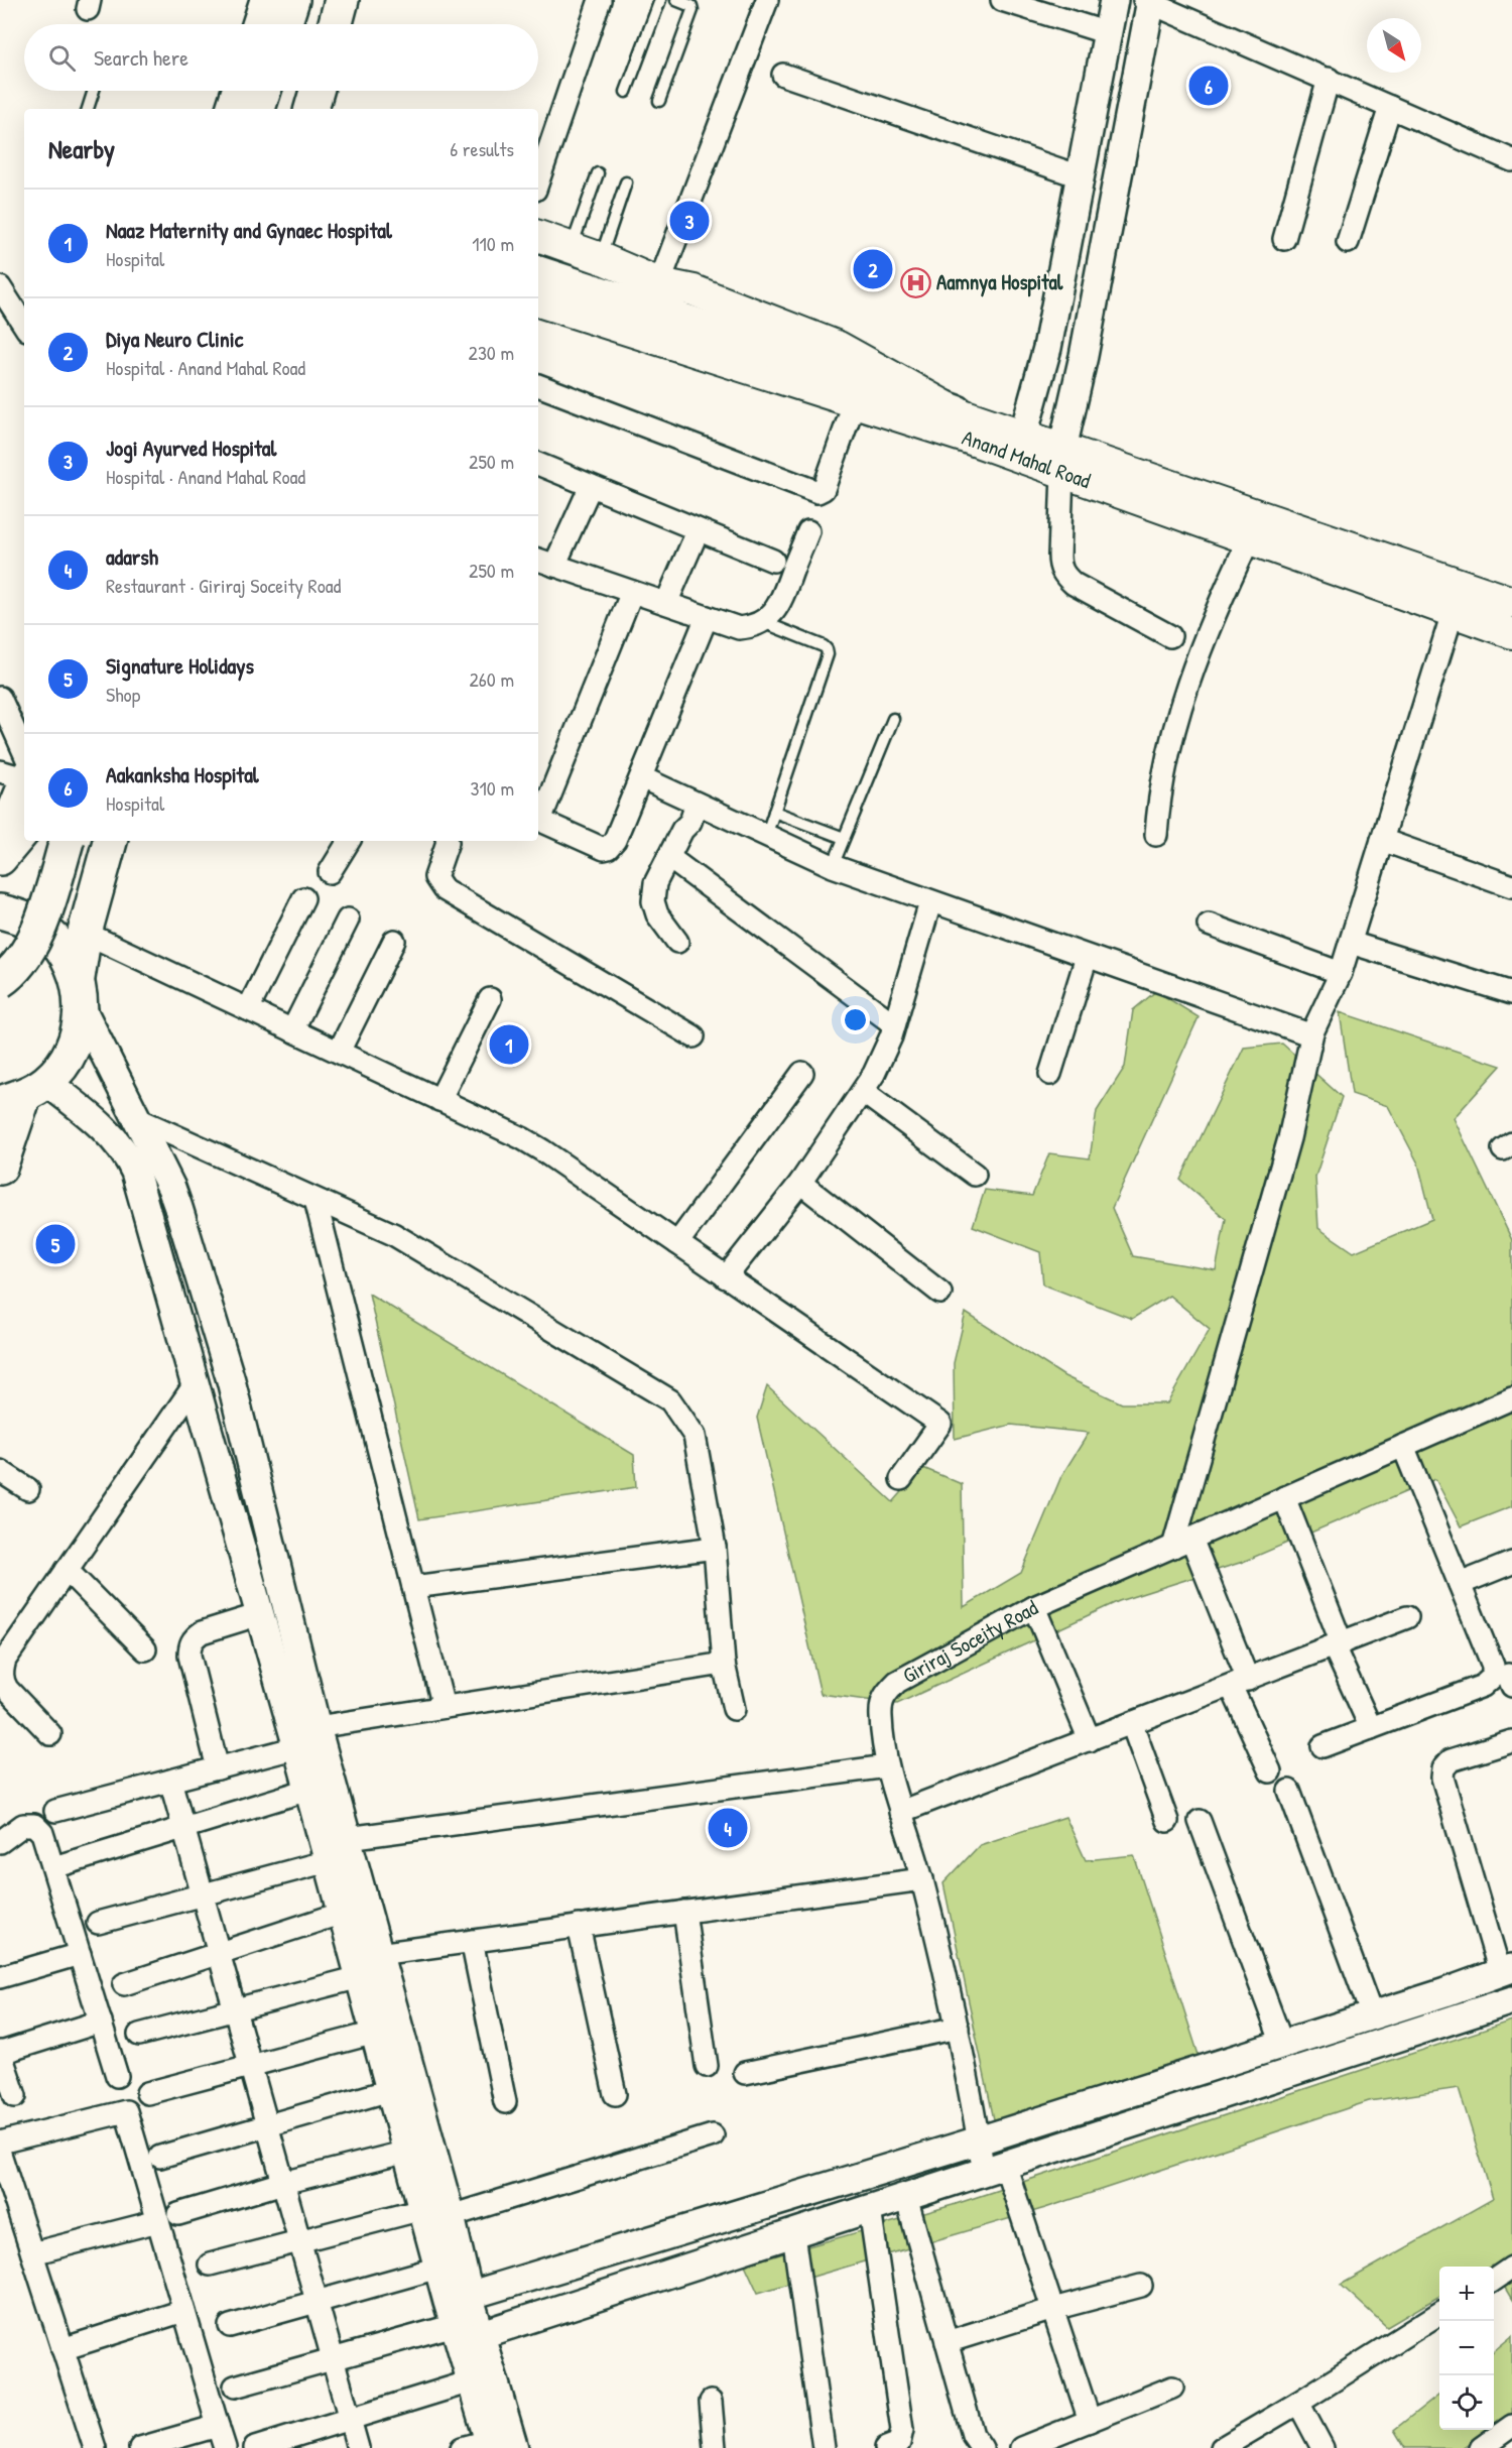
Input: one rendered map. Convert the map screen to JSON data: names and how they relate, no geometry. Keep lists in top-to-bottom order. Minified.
{"streets":{"main road":["Anand Mahal Road"],"street":["Giriraj Soceity Road"]},"places":{"hospital":["Aamnya Hospital"]},"north":"bottom right","page":{"search":"Search here","pins":["6","3","2","1","5","4"],"heading":["Nearby","6 results"],"list":[{"mark":"1","name":"Naaz Maternity and Gynaec Hospital","note":"Hospital","value":"110 m"},{"mark":"2","name":"Diya Neuro Clinic","note":"Hospital · Anand Mahal Road","value":"230 m"},{"mark":"3","name":"Jogi Ayurved Hospital","note":"Hospital · Anand Mahal Road","value":"250 m"},{"mark":"4","name":"adarsh","note":"Restaurant · Giriraj Soceity Road","value":"250 m"},{"mark":"5","name":"Signature Holidays","note":"Shop","value":"260 m"},{"mark":"6","name":"Aakanksha Hospital","note":"Hospital","value":"310 m"}],"map_buttons":["+","−"]}}
